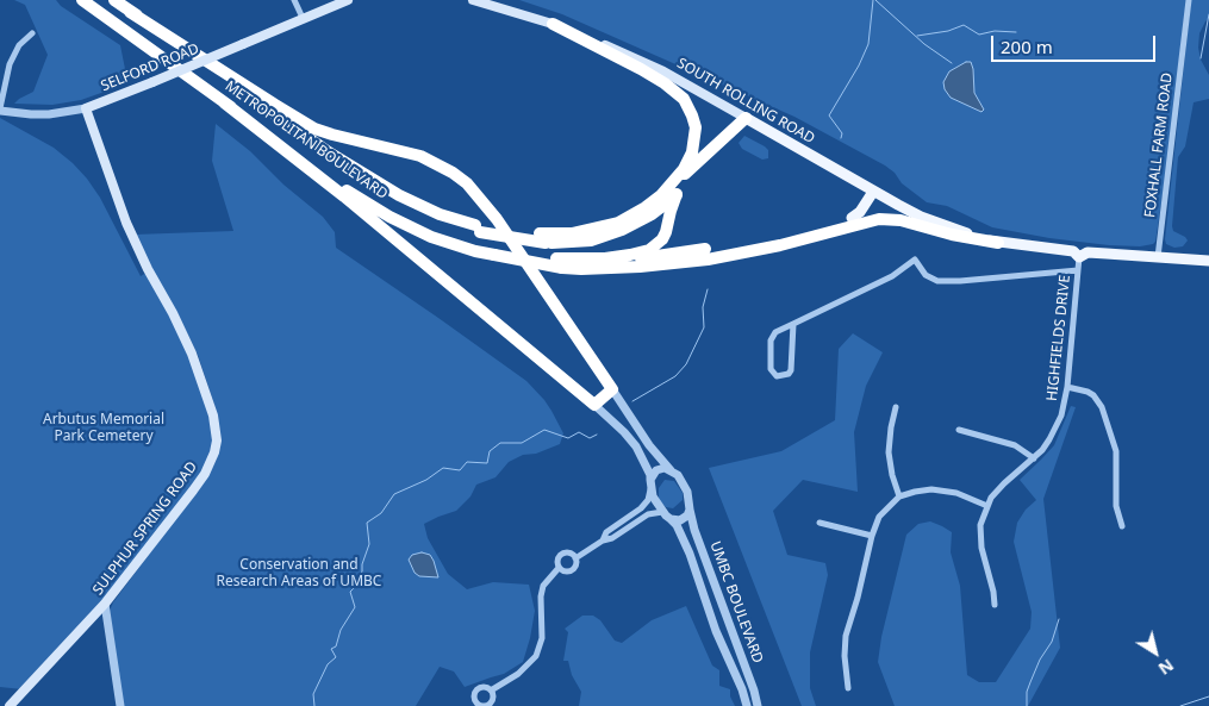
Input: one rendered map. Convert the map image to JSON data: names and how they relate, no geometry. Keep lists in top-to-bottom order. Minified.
{"streets":{"highway":["METROPOLITAN BOULEVARD"],"main road":["SELFORD ROAD","SOUTH ROLLING ROAD","SULPHUR SPRING ROAD"],"street":["FOXHALL FARM ROAD","HIGHFIELDS DRIVE","UMBC BOULEVARD"]},"crossings":[["SELFORD ROAD","SULPHUR SPRING ROAD"],["SOUTH ROLLING ROAD","FOXHALL FARM ROAD"],["SOUTH ROLLING ROAD","HIGHFIELDS DRIVE"]],"parks":["Arbutus Memorial Park Cemetery","Conservation and Research Areas of UMBC"],"scale_bar":"200 m","north":"bottom right"}
